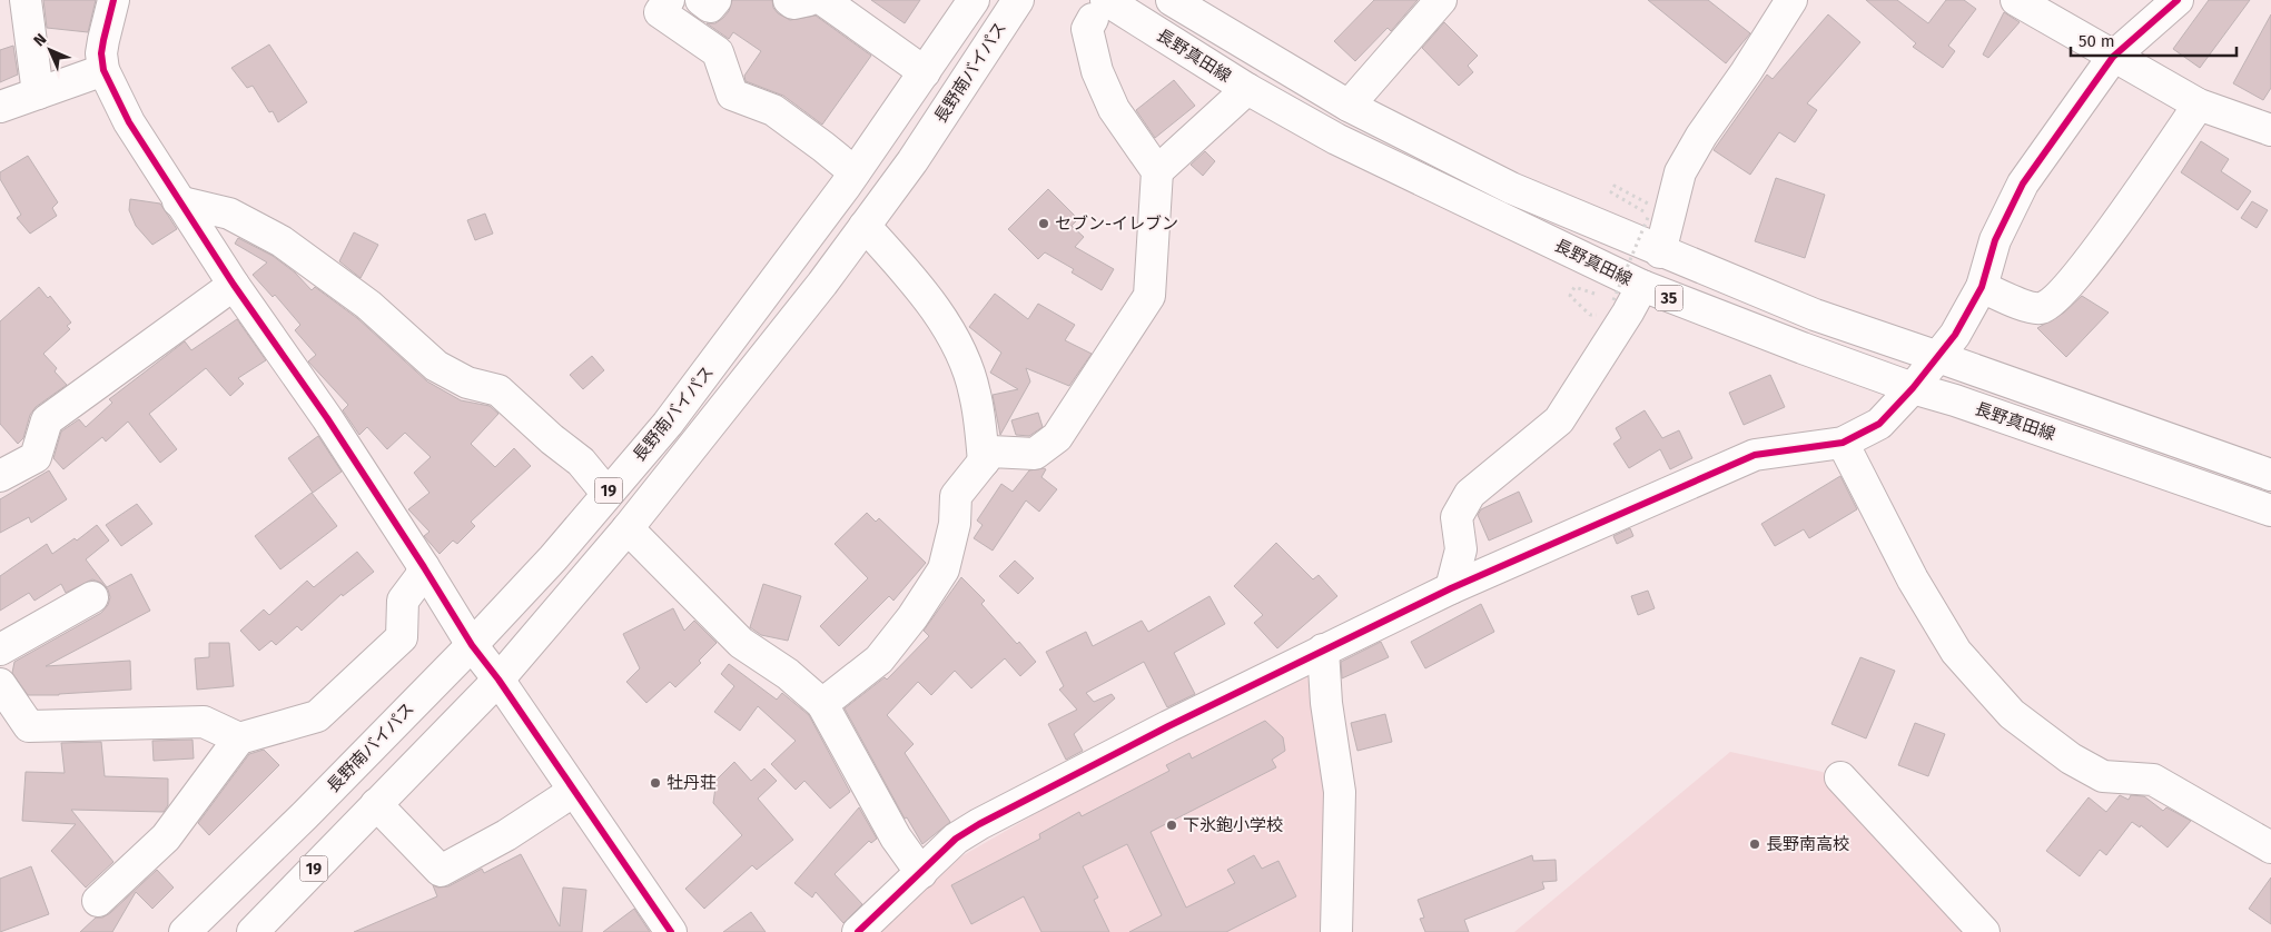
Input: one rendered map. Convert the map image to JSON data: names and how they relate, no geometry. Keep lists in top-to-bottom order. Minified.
{"streets":{"main road":["長野真田線","長野南バイパス","35","19"]},"places":["セブン-イレブン","牡丹荘","下氷鉋小学校","長野南高校"],"scale_bar":"50 m","north":"top left"}
